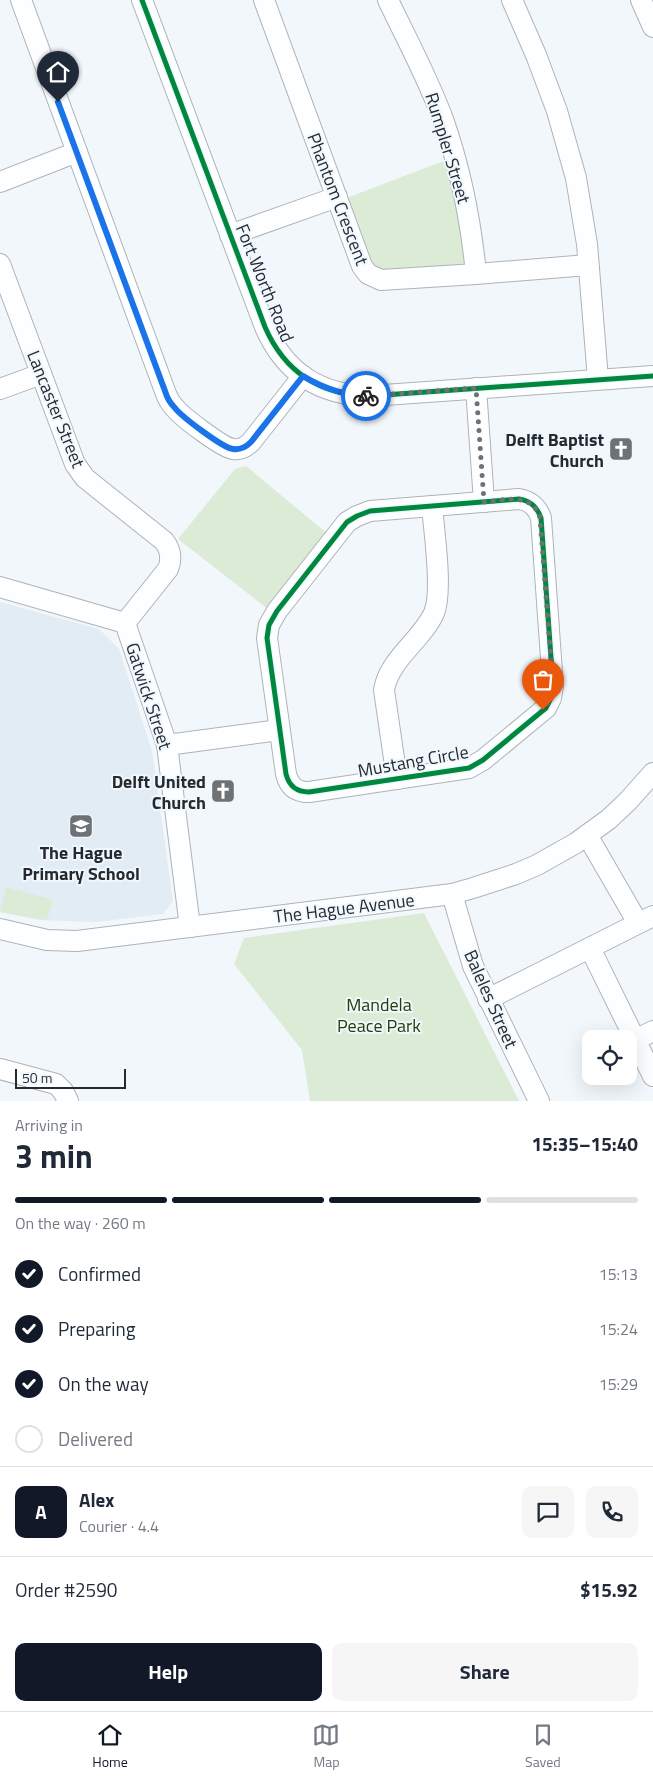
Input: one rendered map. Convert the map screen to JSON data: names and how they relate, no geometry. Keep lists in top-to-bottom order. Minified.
{"streets":{"street":["Rumpler Street","Phantom Crescent","Fort Worth Road","Lancaster Street","Gatwick Street","Mustang Circle","The Hague Avenue","Baleles Street"]},"crossings":[["Rumpler Street","Phantom Crescent"],["Lancaster Street","Gatwick Street"],["Gatwick Street","The Hague Avenue"],["The Hague Avenue","Baleles Street"]],"parks":["Mandela Peace Park"],"places":{"church":["Delft Baptist Church","Delft United Church"],"school or university":["The Hague Primary School"]},"scale_bar":"50 m","page":{"scale":"50 m","heading":["3 min","Arriving in","15:35–15:40"],"panel":["Alex","Courier · 4.4","Order #2590","$15.92"],"bar":"On the way · 260 m","list":[["Confirmed","15:13"],["Preparing","15:24"],["On the way","15:29"],"Delivered"],"round":"A","buttons":["Help","Share"],"tabs":["Home","Map","Saved"]}}
